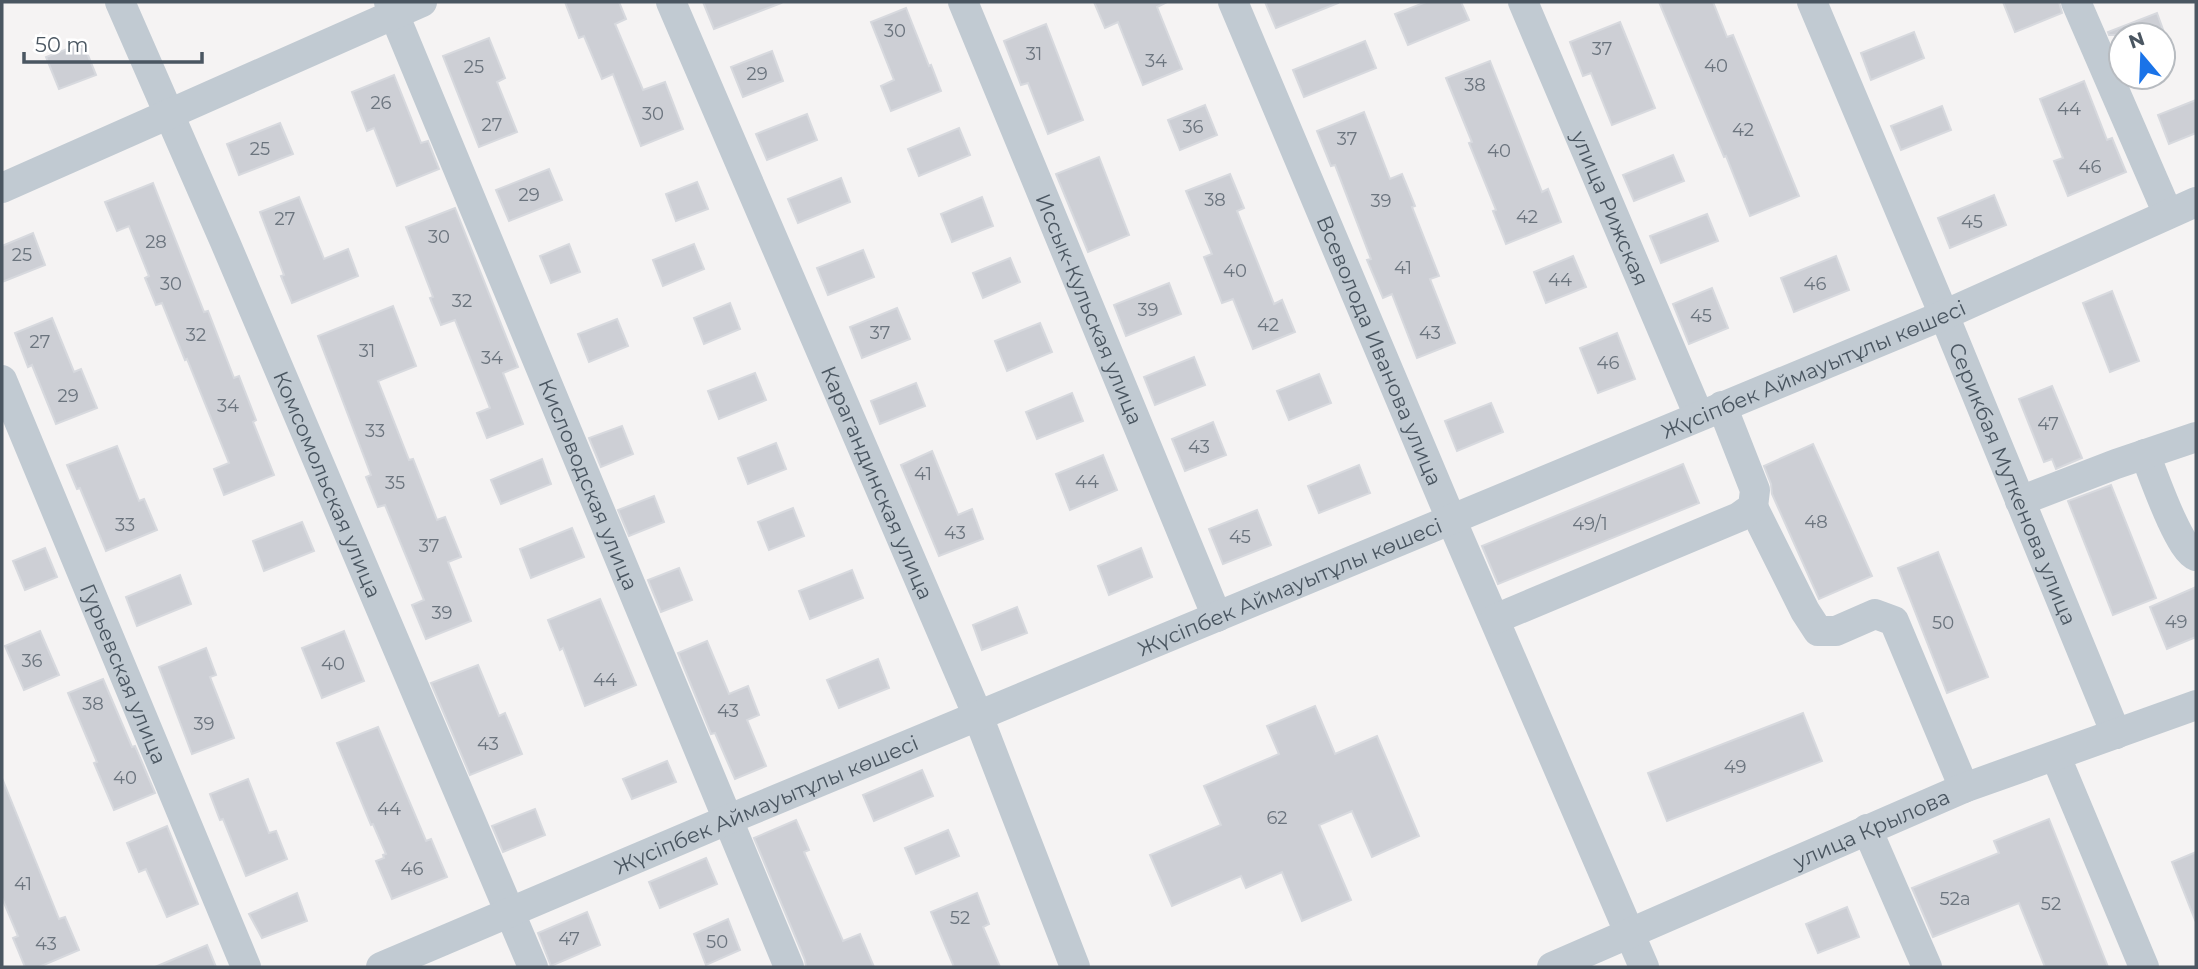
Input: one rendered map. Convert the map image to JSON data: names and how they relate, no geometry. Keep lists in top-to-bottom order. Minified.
{"streets":{"street":["улица Рижская","Иссык-Кульская улица","Всеволода Иванова улица","Жүсіпбек Аймауытұлы көшесі","Карагандинская улица","Комсомольская улица","Серикбая Муткенова улица","Кисловодская улица","Гурьевская улица","улица Крылова"]},"crossings":[["улица Рижская","Жүсіпбек Аймауытұлы көшесі"],["улица Рижская","улица Крылова"],["Иссык-Кульская улица","Жүсіпбек Аймауытұлы көшесі"],["Всеволода Иванова улица","Жүсіпбек Аймауытұлы көшесі"],["Всеволода Иванова улица","улица Крылова"],["Жүсіпбек Аймауытұлы көшесі","Карагандинская улица"],["Жүсіпбек Аймауытұлы көшесі","Комсомольская улица"],["Жүсіпбек Аймауытұлы көшесі","Серикбая Муткенова улица"],["Жүсіпбек Аймауытұлы көшесі","Кисловодская улица"],["Серикбая Муткенова улица","улица Крылова"]],"house_numbers":["30","37","31","34","40","25","29","38","26","44","30","27","36","42","37","25","40","46","29","38","39","42","27","45","30","28","25","41","40","44","30","46","32","39","45","42","37","43","32","27","31","34","46","29","34","47","33","43","41","44","35","48","49/1","33","43","45","37","39","49","50","36","40","44","38","43","39","43","49","40","44","62","46","41","52а","52","52","47","50","43"],"scale_bar":"50 m","north":"top"}
